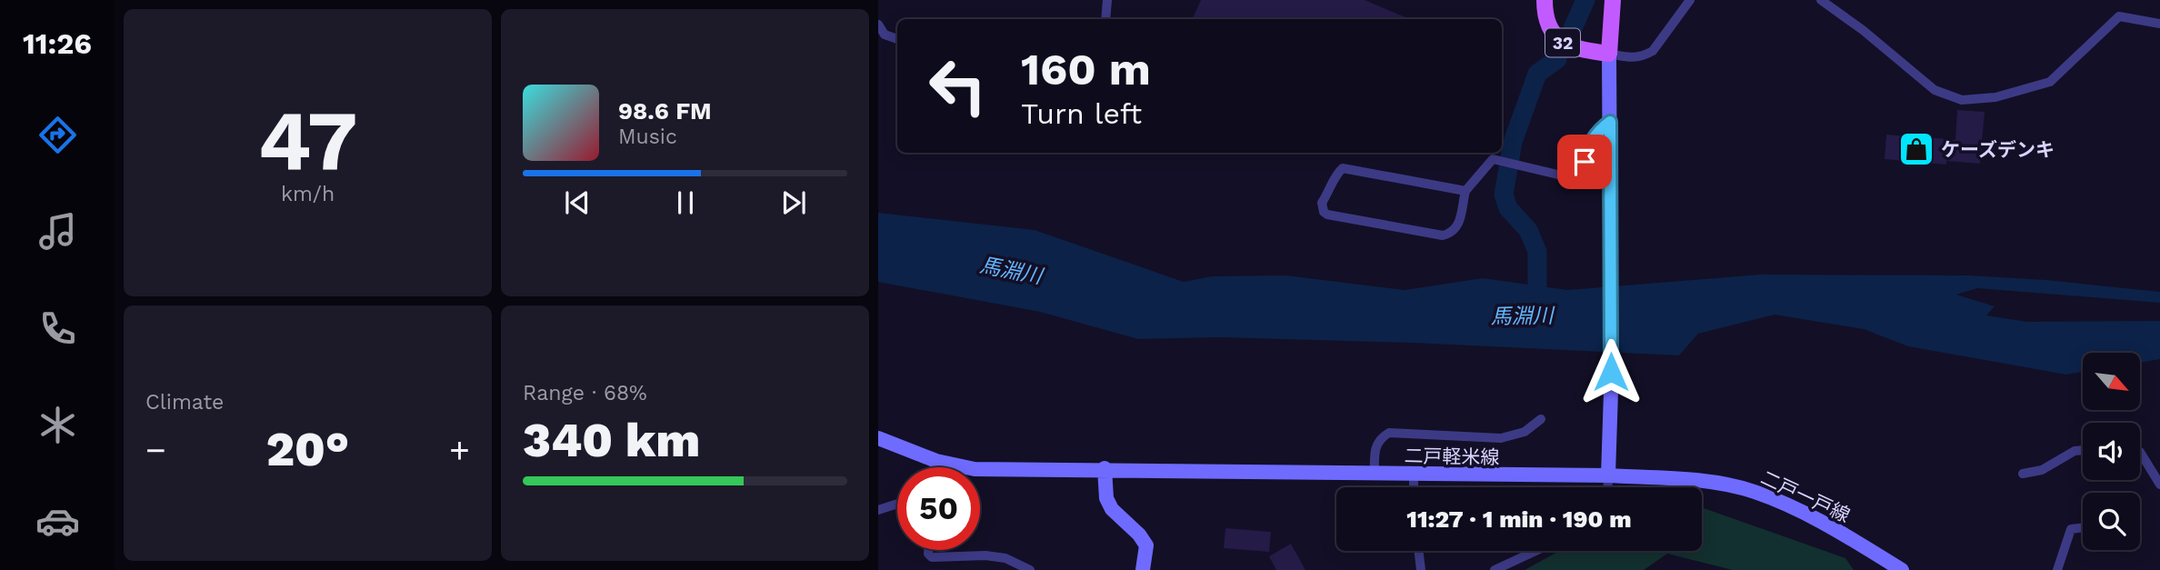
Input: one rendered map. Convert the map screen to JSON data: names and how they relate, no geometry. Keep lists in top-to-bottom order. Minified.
{"streets":{"main road":["32","二戸軽米線","二戸一戸線"]},"crossings":[["二戸軽米線","二戸一戸線"]],"water":["馬淵川"],"places":{"shop":["ケーズデンキ"]},"north":"bottom right","page":{"tabs":"11:26","tile":[["47","km/h"],"Climate",["Range · 68%","340 km"]],"turn":["160 m","Turn left"],"song":["98.6 FM","Music"],"heat":["−","20°","+"],"limit":"50","trip":"11:27 · 1 min · 190 m"}}
